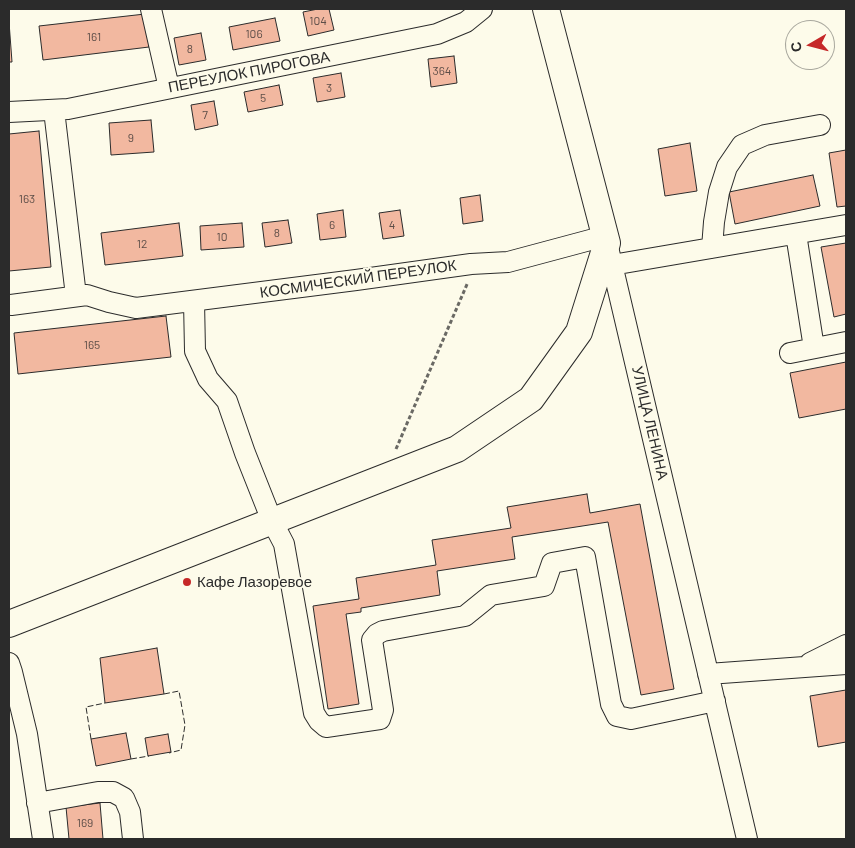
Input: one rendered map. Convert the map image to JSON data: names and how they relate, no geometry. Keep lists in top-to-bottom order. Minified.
{"streets":{"main road":["УЛИЦА ЛЕНИНА"],"street":["ПЕРЕУЛОК ПИРОГОВА","КОСМИЧЕСКИЙ ПЕРЕУЛОК"]},"crossings":[["КОСМИЧЕСКИЙ ПЕРЕУЛОК","УЛИЦА ЛЕНИНА"]],"places":["Кафе Лазоревое"],"house_numbers":["104","106","161","8","364","3","5","7","9","163","6","4","8","10","12","165","169"],"north":"left"}
